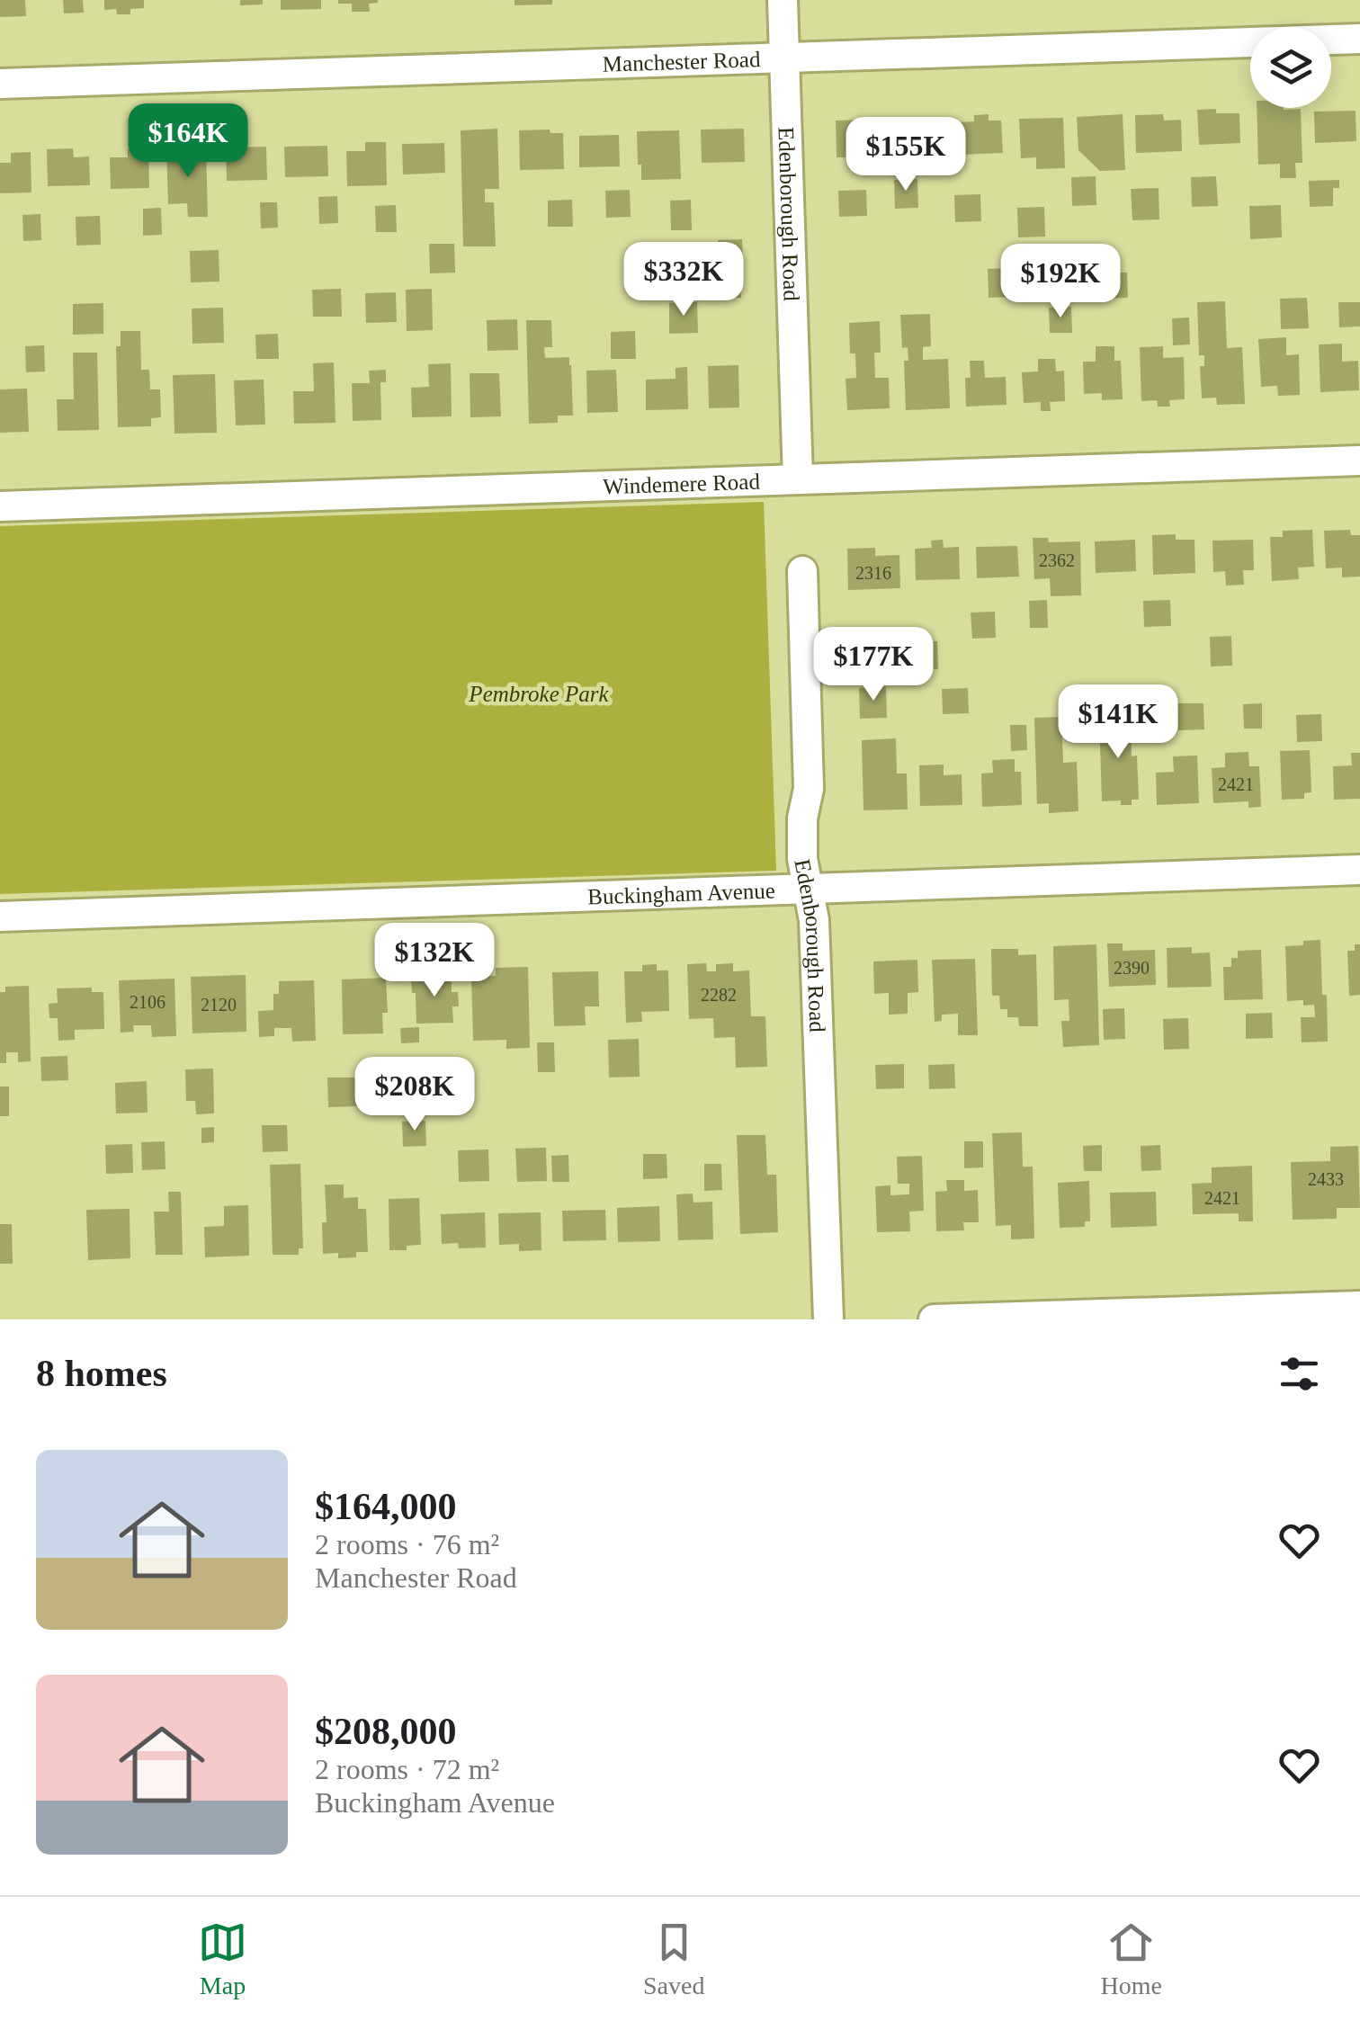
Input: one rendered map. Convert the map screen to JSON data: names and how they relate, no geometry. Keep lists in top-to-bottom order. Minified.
{"streets":{"street":["Manchester Road","Edenborough Road","Windemere Road","Buckingham Avenue"]},"crossings":[["Manchester Road","Edenborough Road"],["Edenborough Road","Windemere Road"],["Edenborough Road","Buckingham Avenue"]],"parks":["Pembroke Park"],"house_numbers":["2362","2316","2421","2390","2282","2106","2120","2433","2421"],"page":{"price":["$164K","$155K","$332K","$192K","$177K","$141K","$132K","$208K"],"heading":"8 homes","list":[{"name":"$164,000","note":"2 rooms · 76 m² · Manchester Road"},{"name":"$208,000","note":"2 rooms · 72 m² · Buckingham Avenue"}],"tabs":["Map","Saved","Home"]}}
